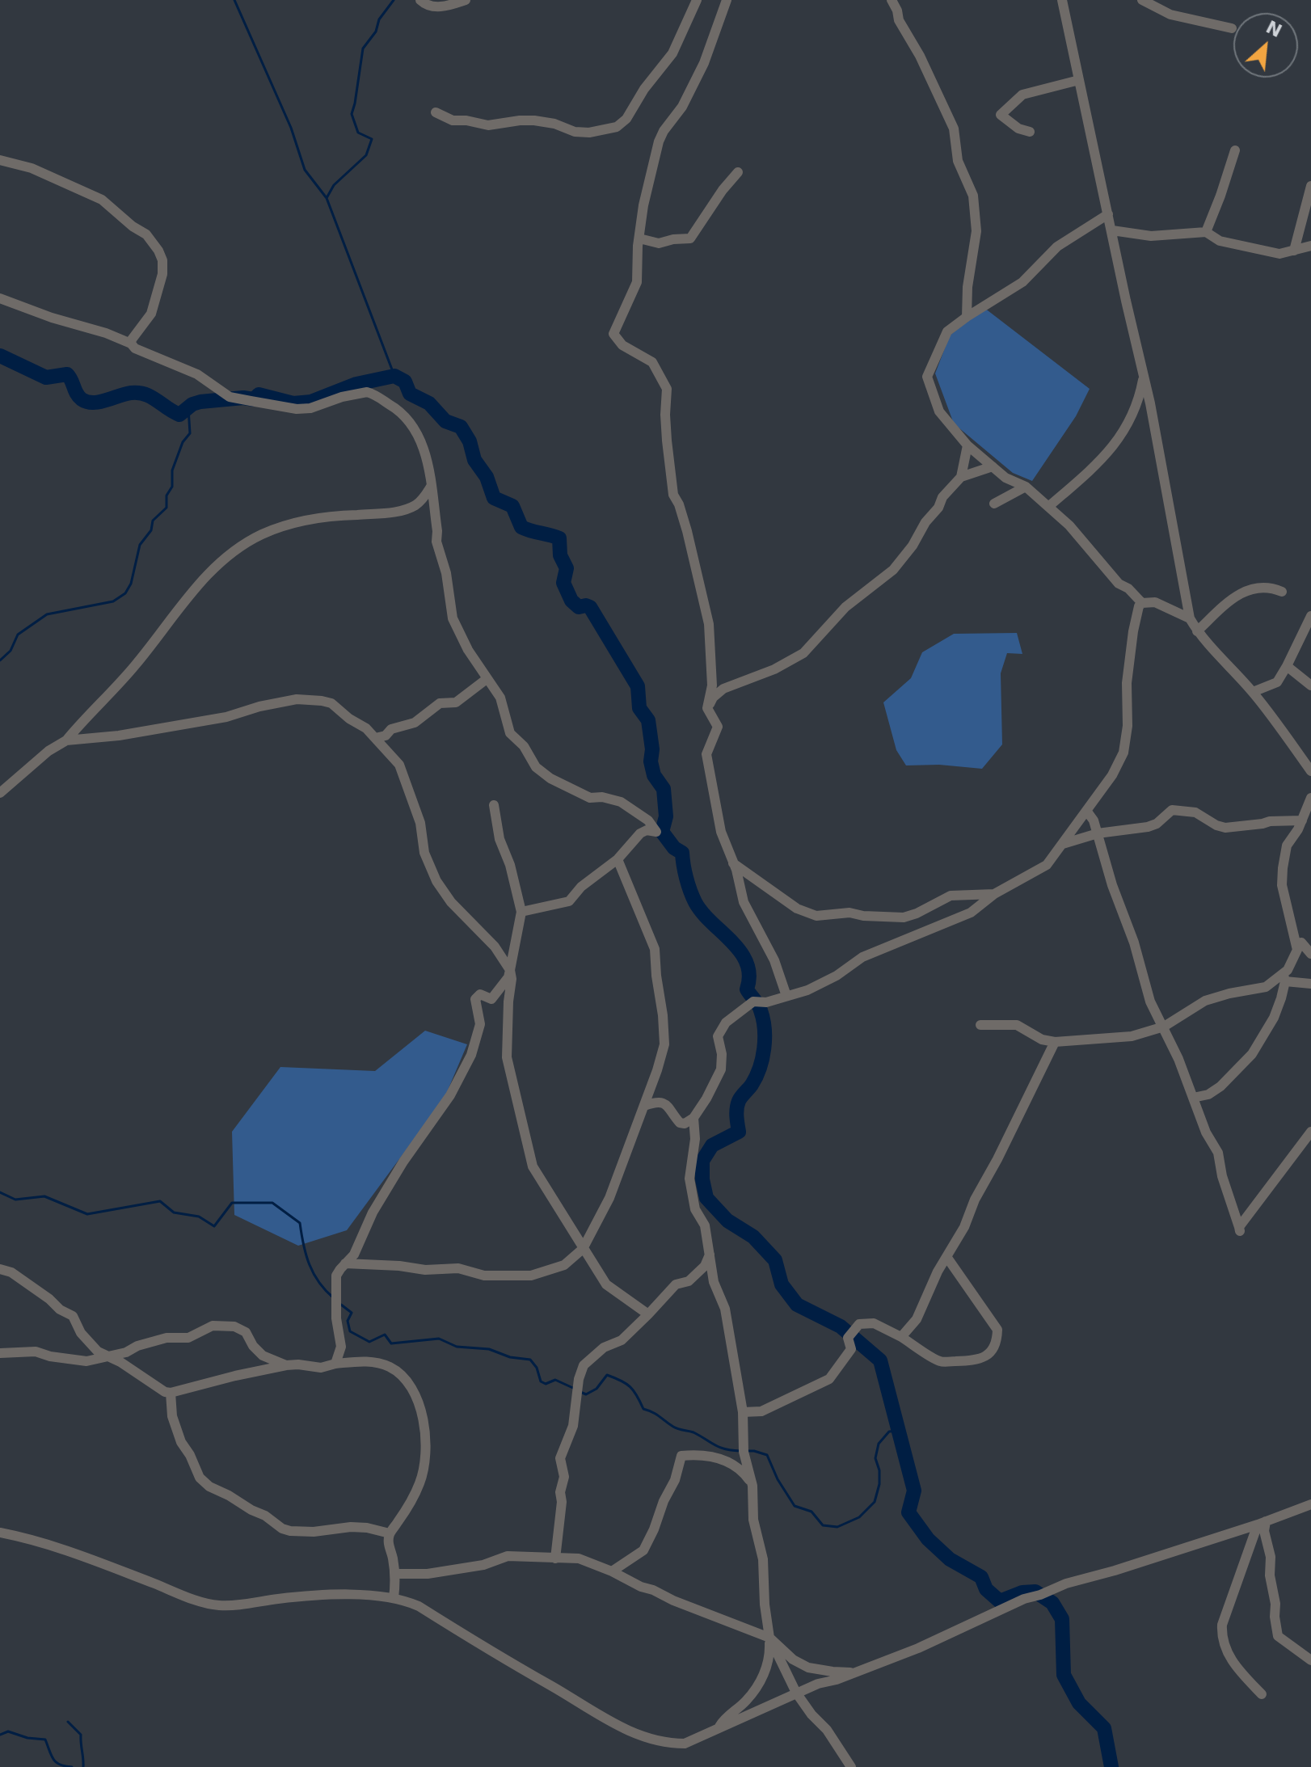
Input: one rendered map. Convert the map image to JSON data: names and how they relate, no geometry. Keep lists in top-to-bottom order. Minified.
{"north":"top right"}
